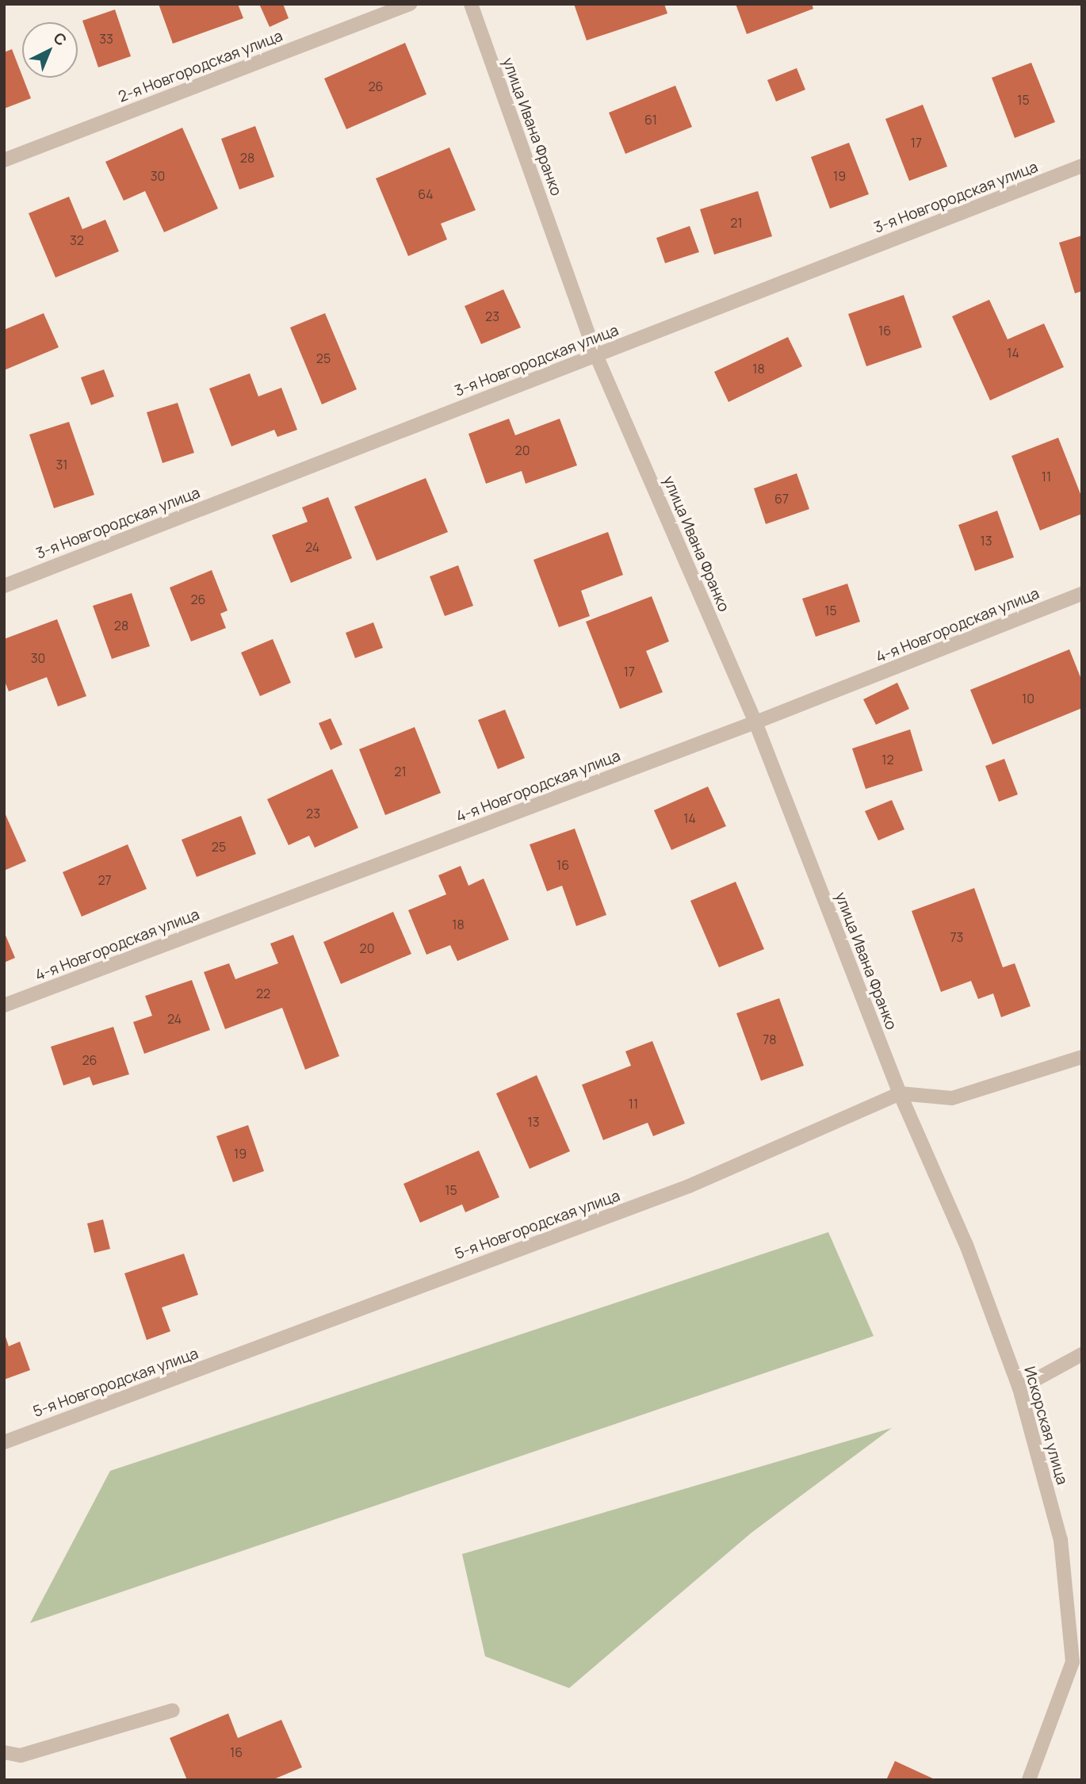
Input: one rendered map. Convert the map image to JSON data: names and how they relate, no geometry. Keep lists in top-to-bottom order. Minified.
{"streets":{"street":["2-я Новгородская улица","улица Ивана Франко","3-я Новгородская улица","4-я Новгородская улица","5-я Новгородская улица","Искорская улица"]},"crossings":[["улица Ивана Франко","3-я Новгородская улица"],["улица Ивана Франко","4-я Новгородская улица"],["улица Ивана Франко","5-я Новгородская улица"],["улица Ивана Франко","Искорская улица"],["5-я Новгородская улица","Искорская улица"]],"house_numbers":["33","26","15","61","17","28","30","19","64","21","32","23","16","14","25","18","20","31","11","67","13","24","26","15","28","30","17","10","12","21","23","14","25","16","27","18","73","20","22","24","78","26","11","13","19","15","16"],"north":"top right"}
